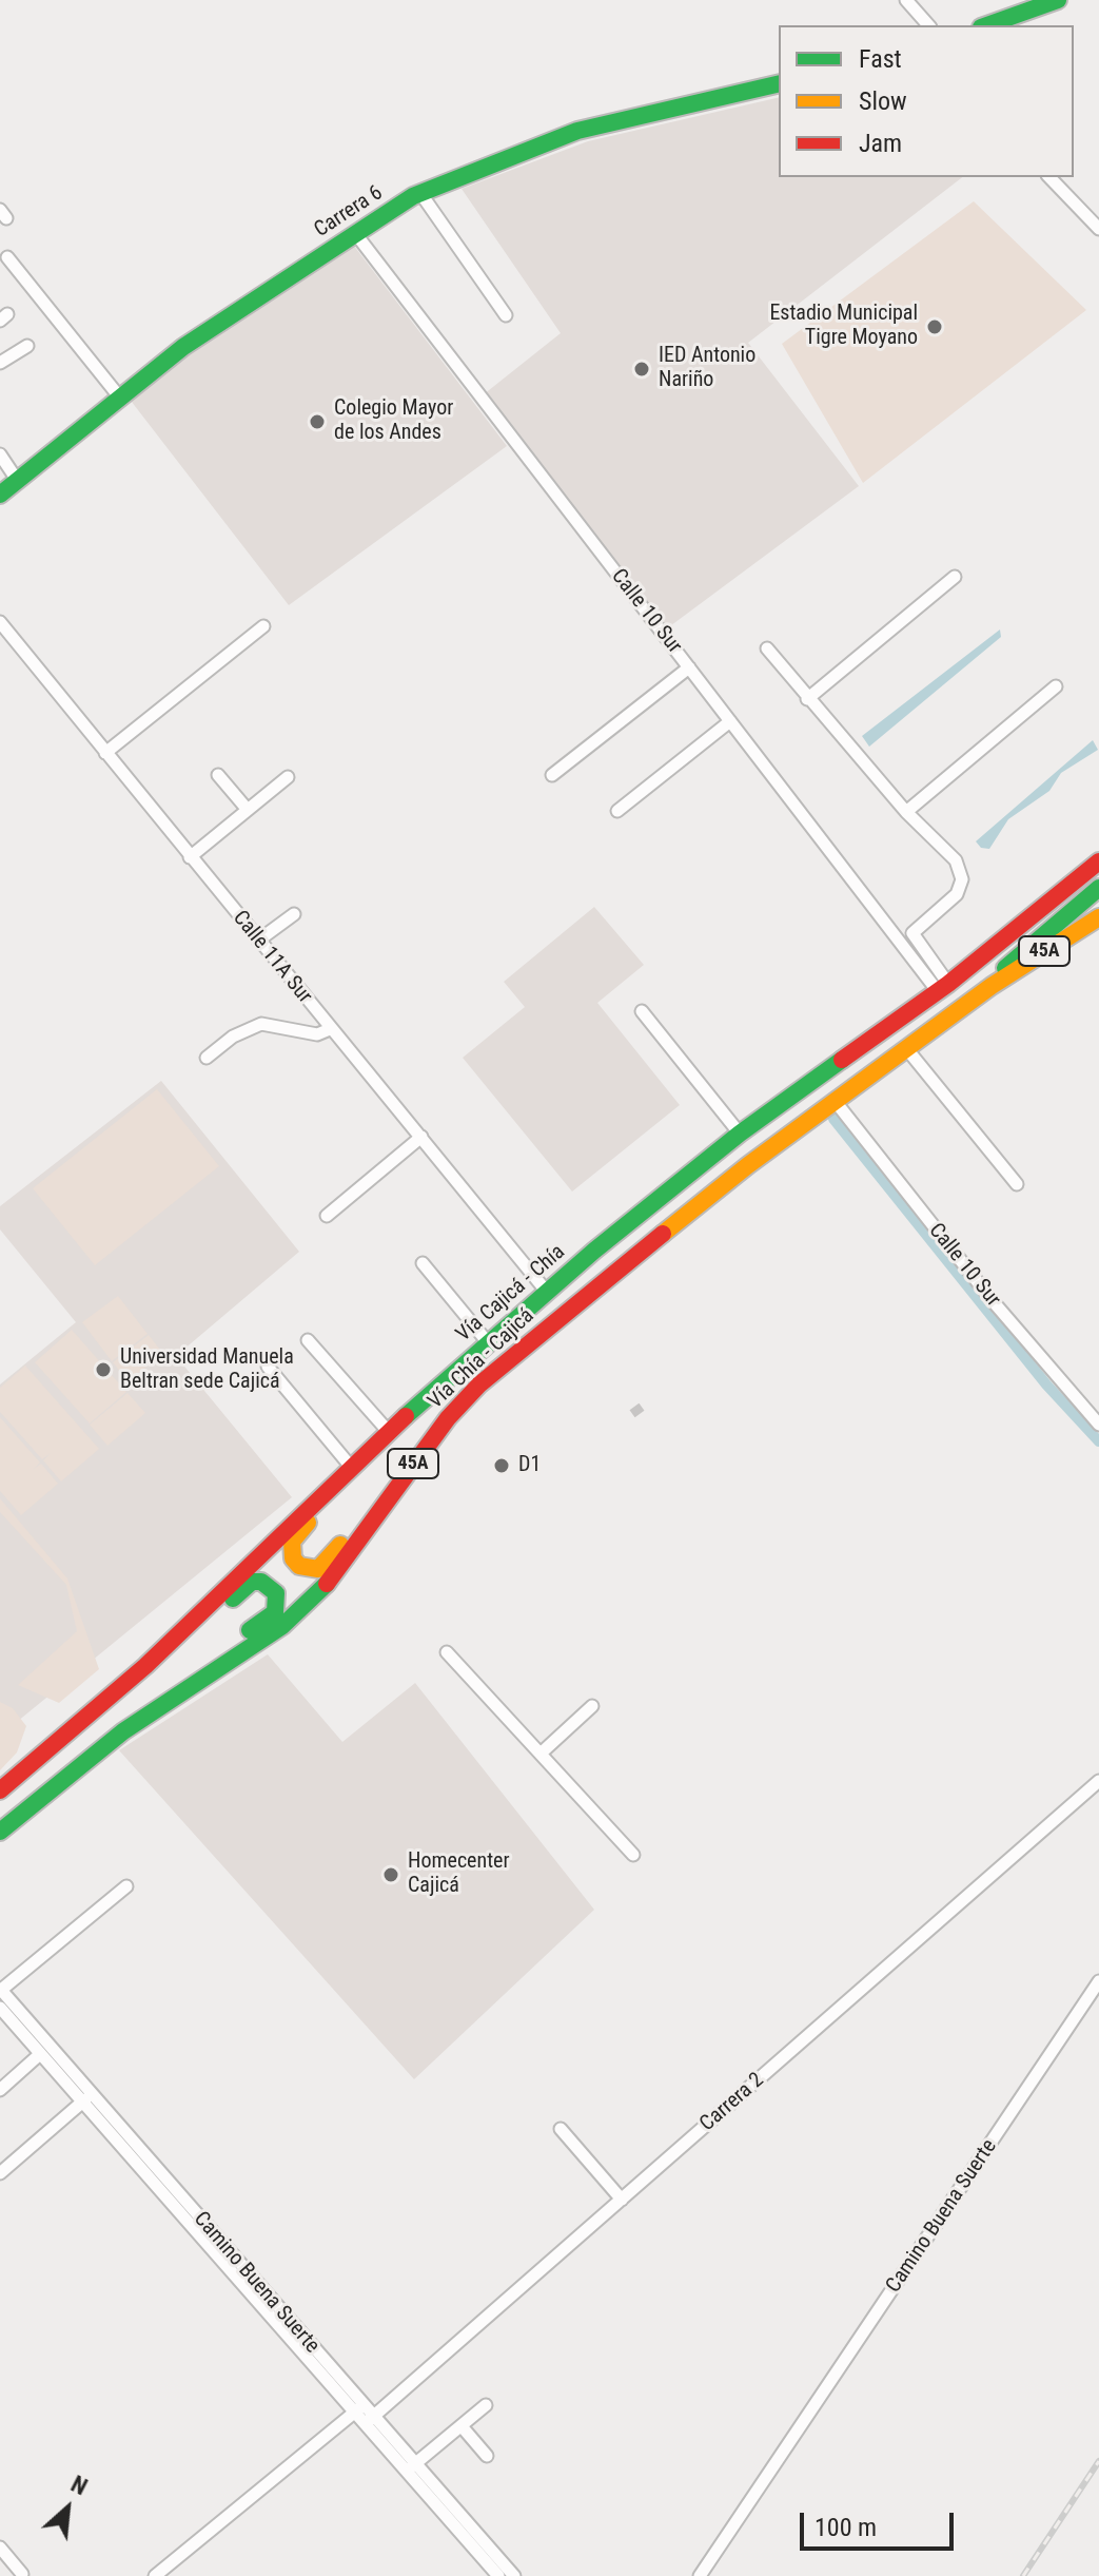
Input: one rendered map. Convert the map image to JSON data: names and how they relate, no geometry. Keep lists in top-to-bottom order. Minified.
{"streets":{"main road":["Carrera 6","45A","Vía Cajicá - Chía","Vía Chía - Cajicá"],"street":["Calle 10 Sur","Calle 11A Sur","Carrera 2","Camino Buena Suerte"]},"crossings":[["Carrera 6","Calle 10 Sur"],["Calle 10 Sur","Vía Cajicá - Chía"],["Calle 10 Sur","Vía Chía - Cajicá"],["45A","Vía Cajicá - Chía"],["45A","Vía Chía - Cajicá"],["Calle 11A Sur","Vía Cajicá - Chía"],["Carrera 2","Camino Buena Suerte"]],"places":["Estadio Municipal Tigre Moyano","IED Antonio Nariño","Colegio Mayor de los Andes","Universidad Manuela Beltran sede Cajicá","D1","Homecenter Cajicá"],"legend":["Fast","Slow","Jam"],"scale_bar":"100 m","north":"top right"}
